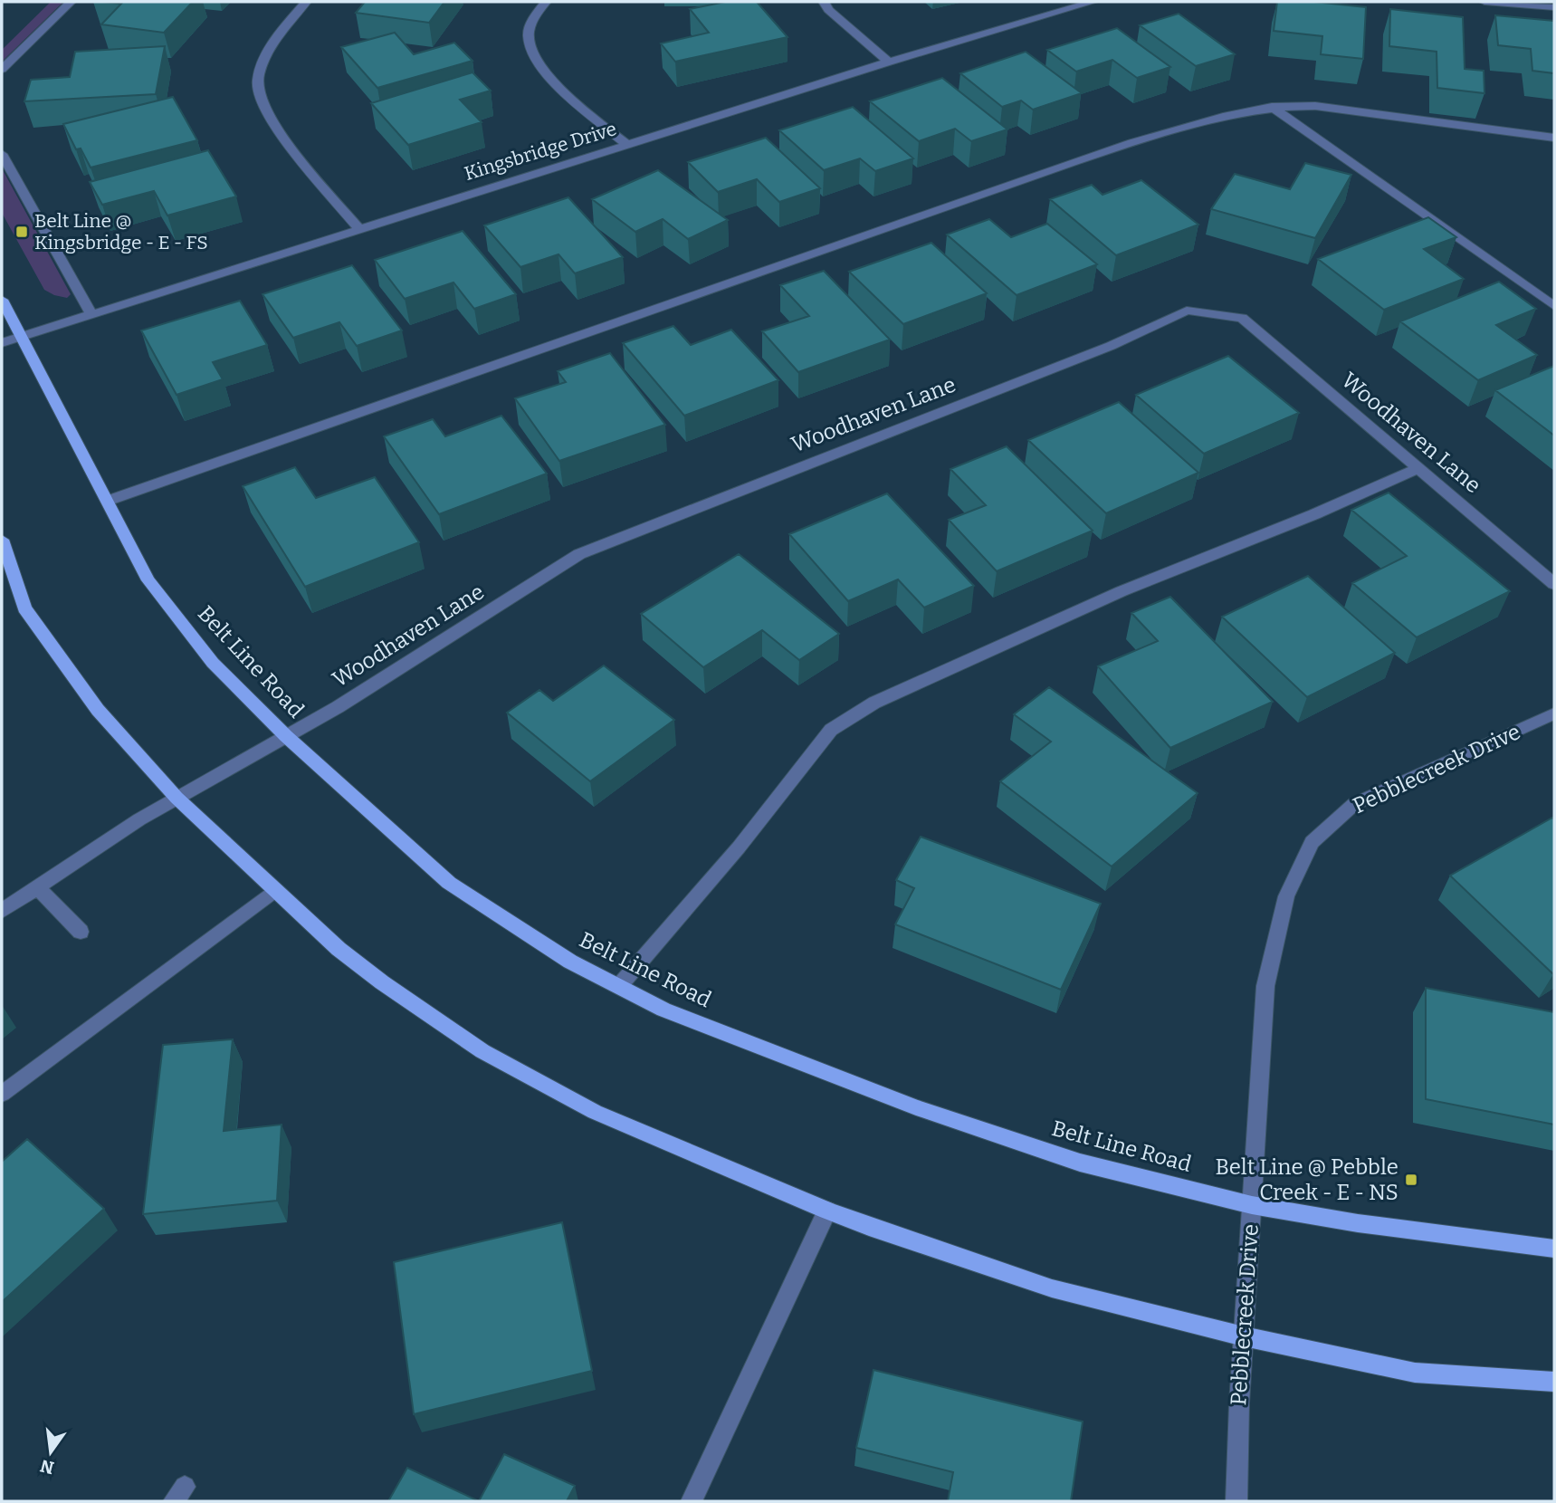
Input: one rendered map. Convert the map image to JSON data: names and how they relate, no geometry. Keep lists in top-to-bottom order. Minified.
{"streets":{"main road":["Belt Line Road"],"street":["Kingsbridge Drive","Woodhaven Lane","Pebblecreek Drive"]},"crossings":[["Kingsbridge Drive","Belt Line Road"],["Woodhaven Lane","Belt Line Road"],["Belt Line Road","Pebblecreek Drive"]],"places":{"transit":["Belt Line @ Kingsbridge - E - FS","Belt Line @ Pebble Creek - E - NS"]},"north":"bottom"}
